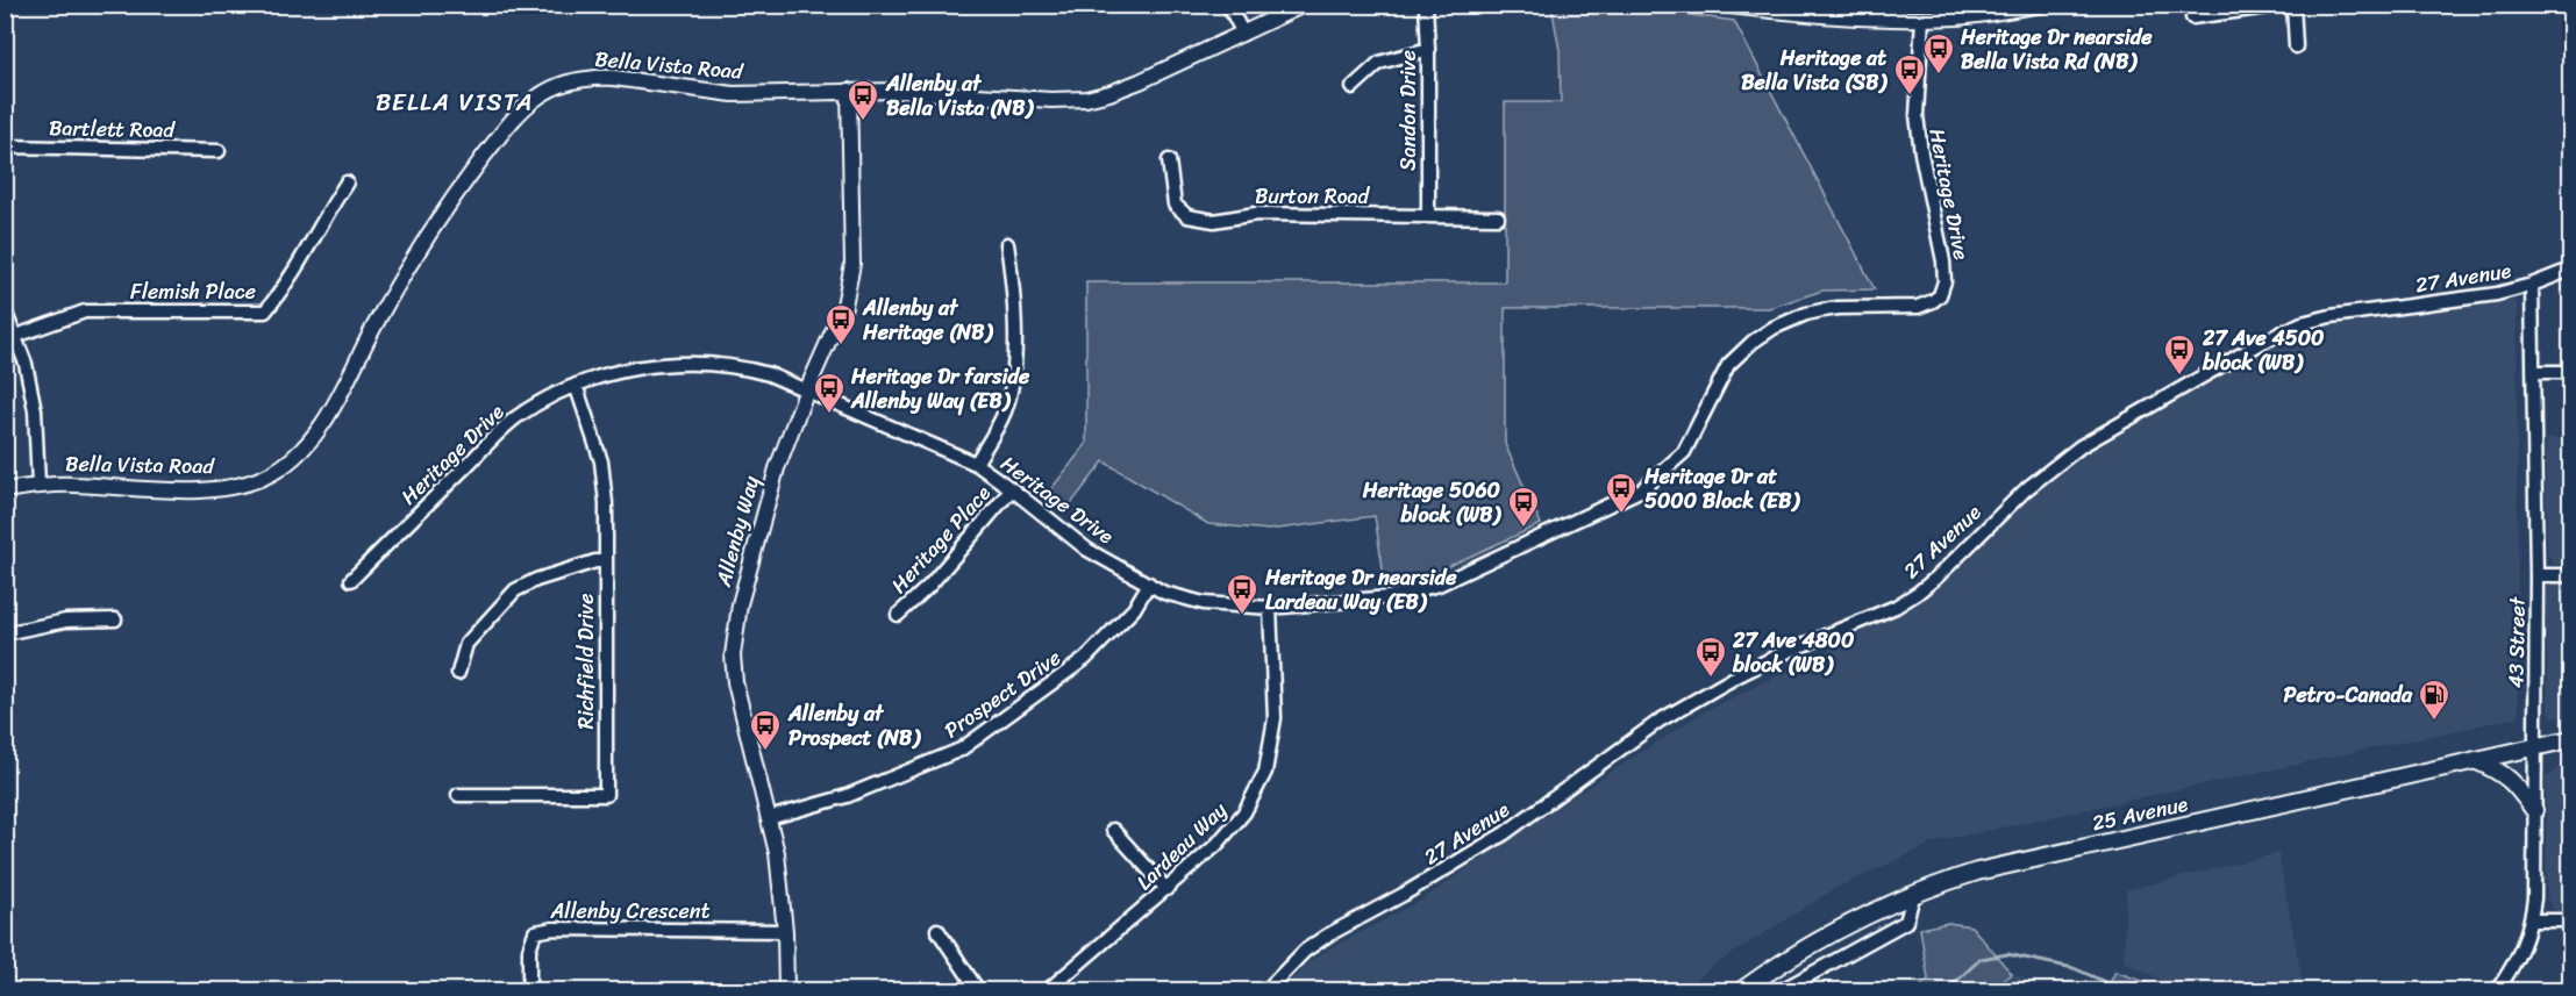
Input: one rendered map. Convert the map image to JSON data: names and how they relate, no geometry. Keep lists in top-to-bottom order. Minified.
{"streets":{"main road":["25 Avenue"],"street":["Bella Vista Road","Sandon Drive","Bartlett Road","Heritage Drive","Burton Road","27 Avenue","Flemish Place","Allenby Way","Heritage Place","43 Street","Richfield Drive","Prospect Drive","Lardeau Way","Allenby Crescent"]},"crossings":[["Bella Vista Road","Allenby Way"],["Sandon Drive","Burton Road"],["Heritage Drive","Allenby Way"],["Heritage Drive","Heritage Place"],["Heritage Drive","Richfield Drive"],["Heritage Drive","Prospect Drive"],["Heritage Drive","Lardeau Way"],["27 Avenue","43 Street"],["Allenby Way","Prospect Drive"],["Allenby Way","Allenby Crescent"],["43 Street","25 Avenue"]],"districts":["BELLA VISTA"],"places":{"bus stop":["Heritage Dr nearside Bella Vista Rd (NB)","Heritage at Bella Vista (SB)","Allenby at Bella Vista (NB)","Allenby at Heritage (NB)","27 Ave 4500 block (WB)","Heritage Dr farside Allenby Way (EB)","Heritage Dr at 5000 Block (EB)","Heritage 5060 block (WB)","Heritage Dr nearside Lardeau Way (EB)","27 Ave 4800 block (WB)","Allenby at Prospect (NB)"],"fuel station":["Petro-Canada"]}}
